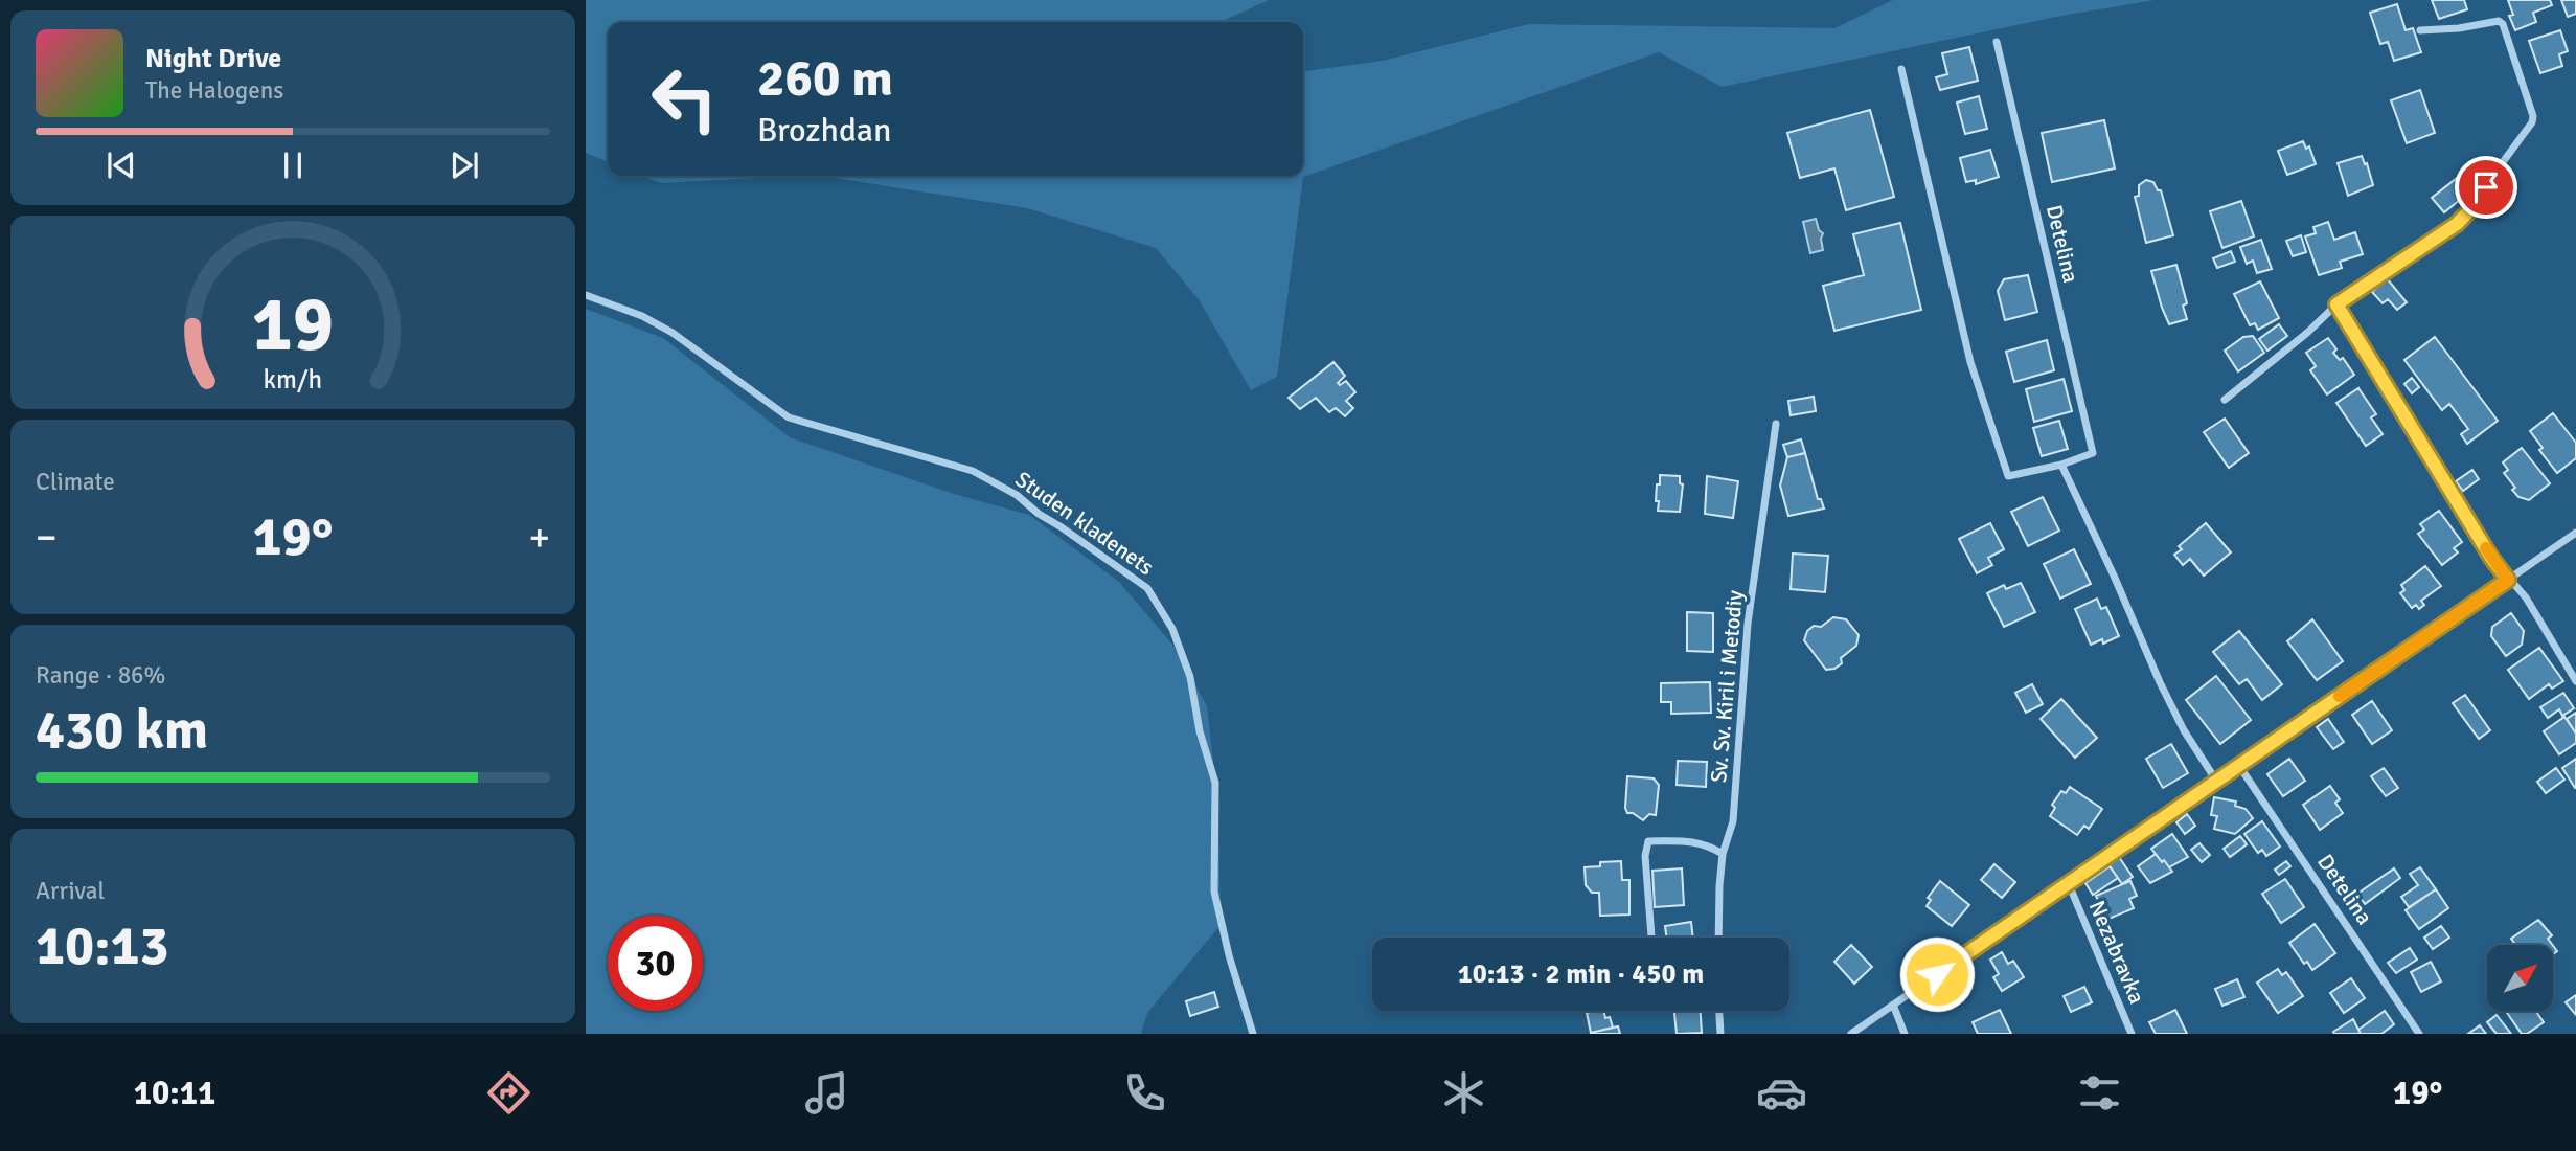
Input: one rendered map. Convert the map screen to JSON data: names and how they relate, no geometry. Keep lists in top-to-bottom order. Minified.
{"streets":{"street":["Detelina","Studen kladenets","Sv. Sv. Kiril i Metodiy","Nezabravka"]},"north":"top right","page":{"turn":["260 m","Brozhdan"],"song":["Night Drive","The Halogens"],"tile":["Climate",["Range · 86%","430 km"],["Arrival","10:13"]],"heat":["−","19°","+"],"limit":"30","trip":"10:13 · 2 min · 450 m","tabs":["10:11","19°"],"gauge":["19","km/h"]}}
